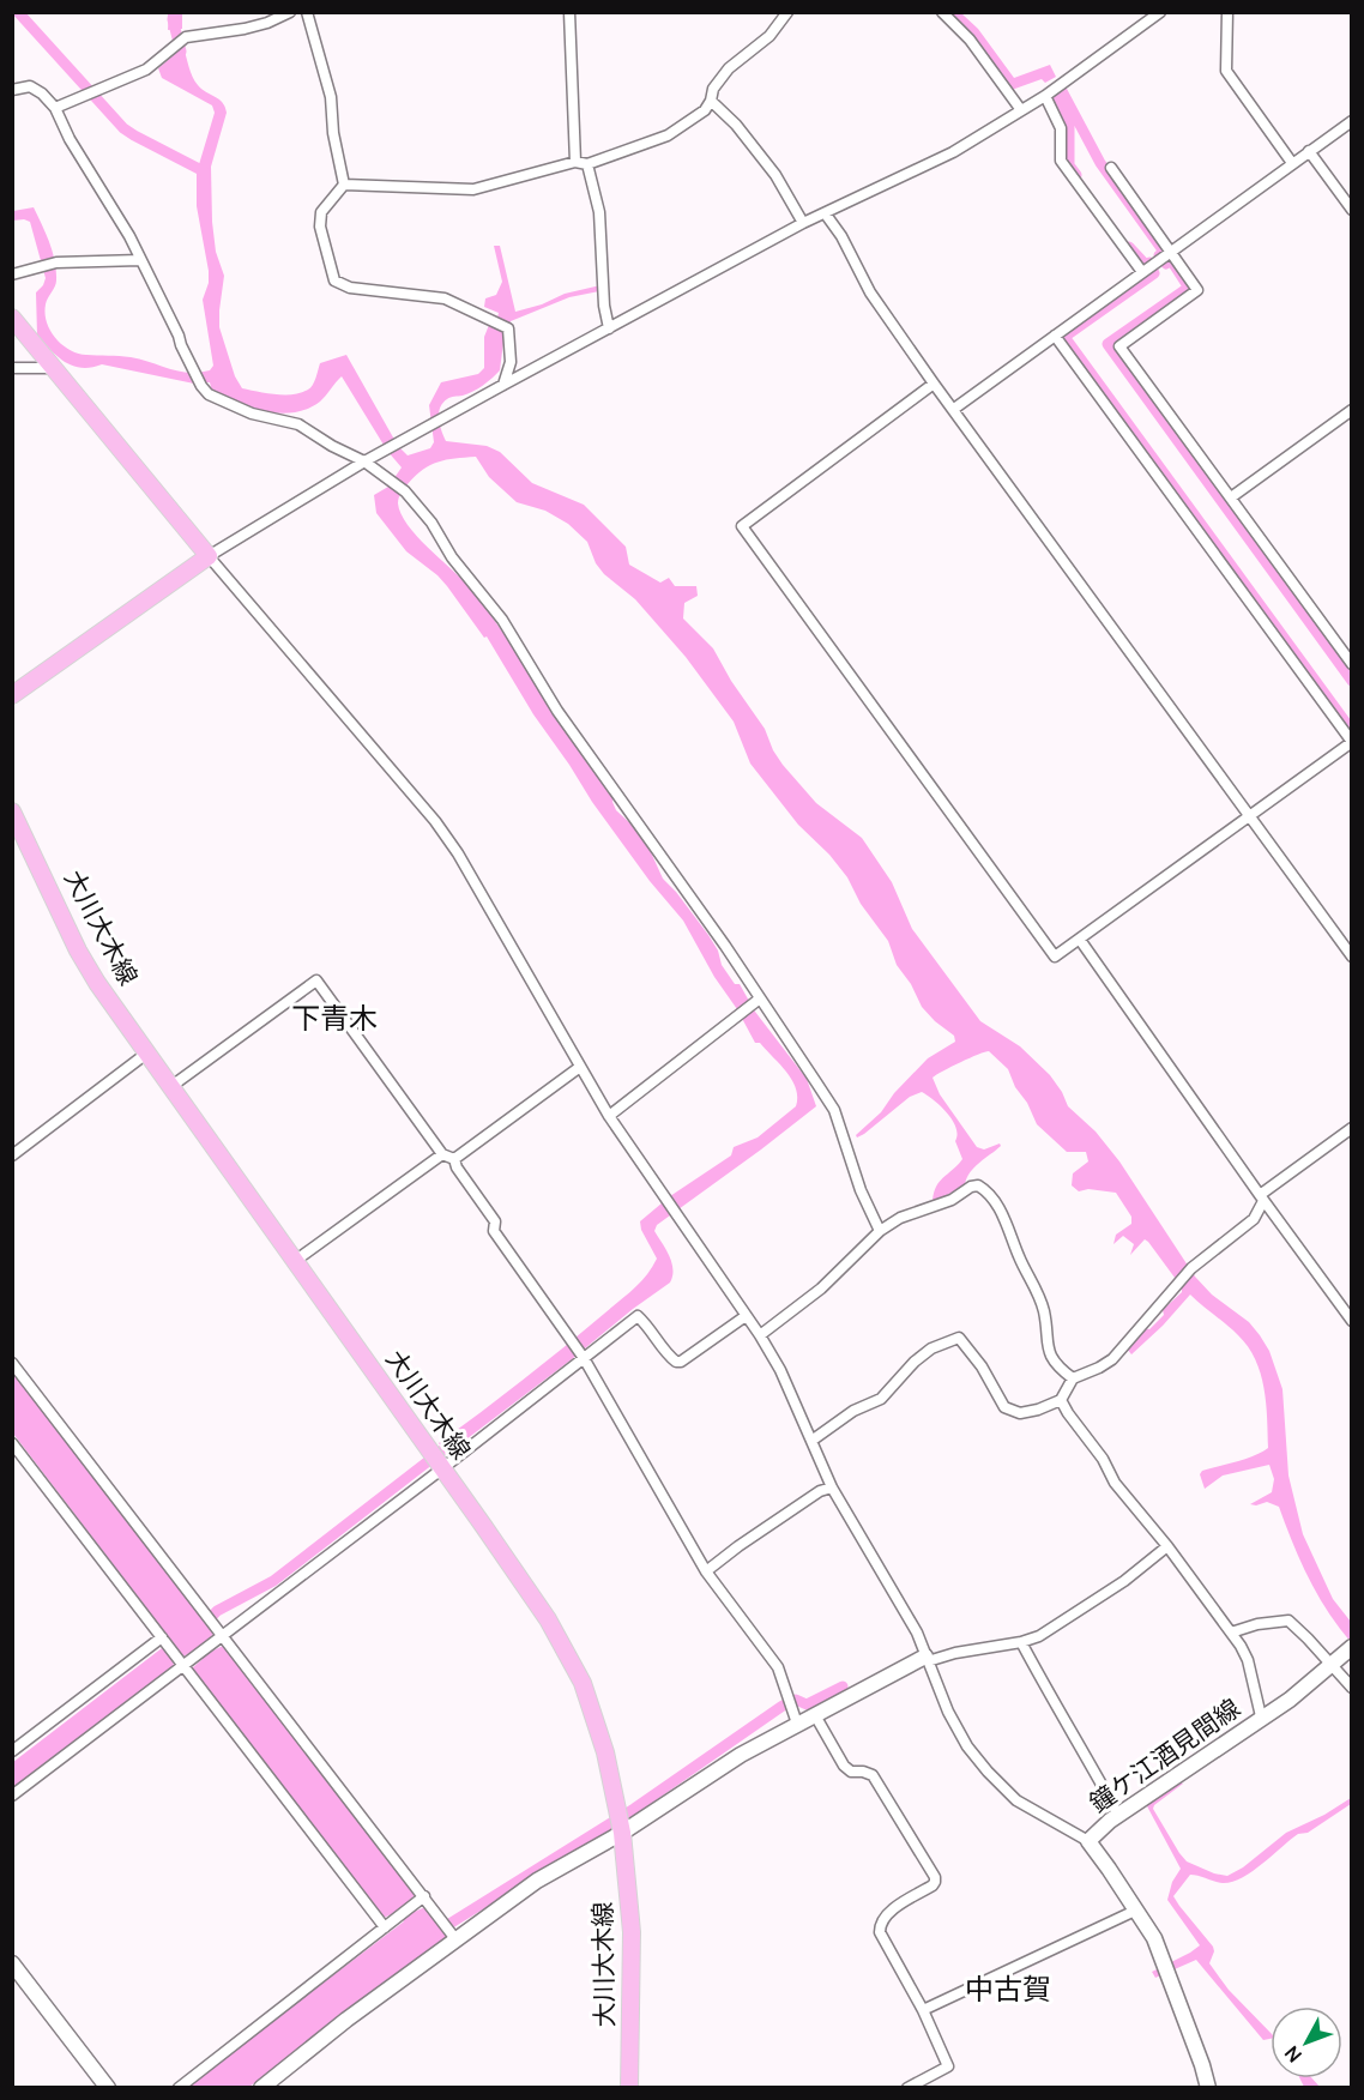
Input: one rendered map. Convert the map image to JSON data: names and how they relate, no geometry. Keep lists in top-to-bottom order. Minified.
{"streets":{"main road":["大川大木線"],"street":["鐘ケ江酒見間線"]},"districts":["下青木","中古賀"],"north":"bottom left"}
